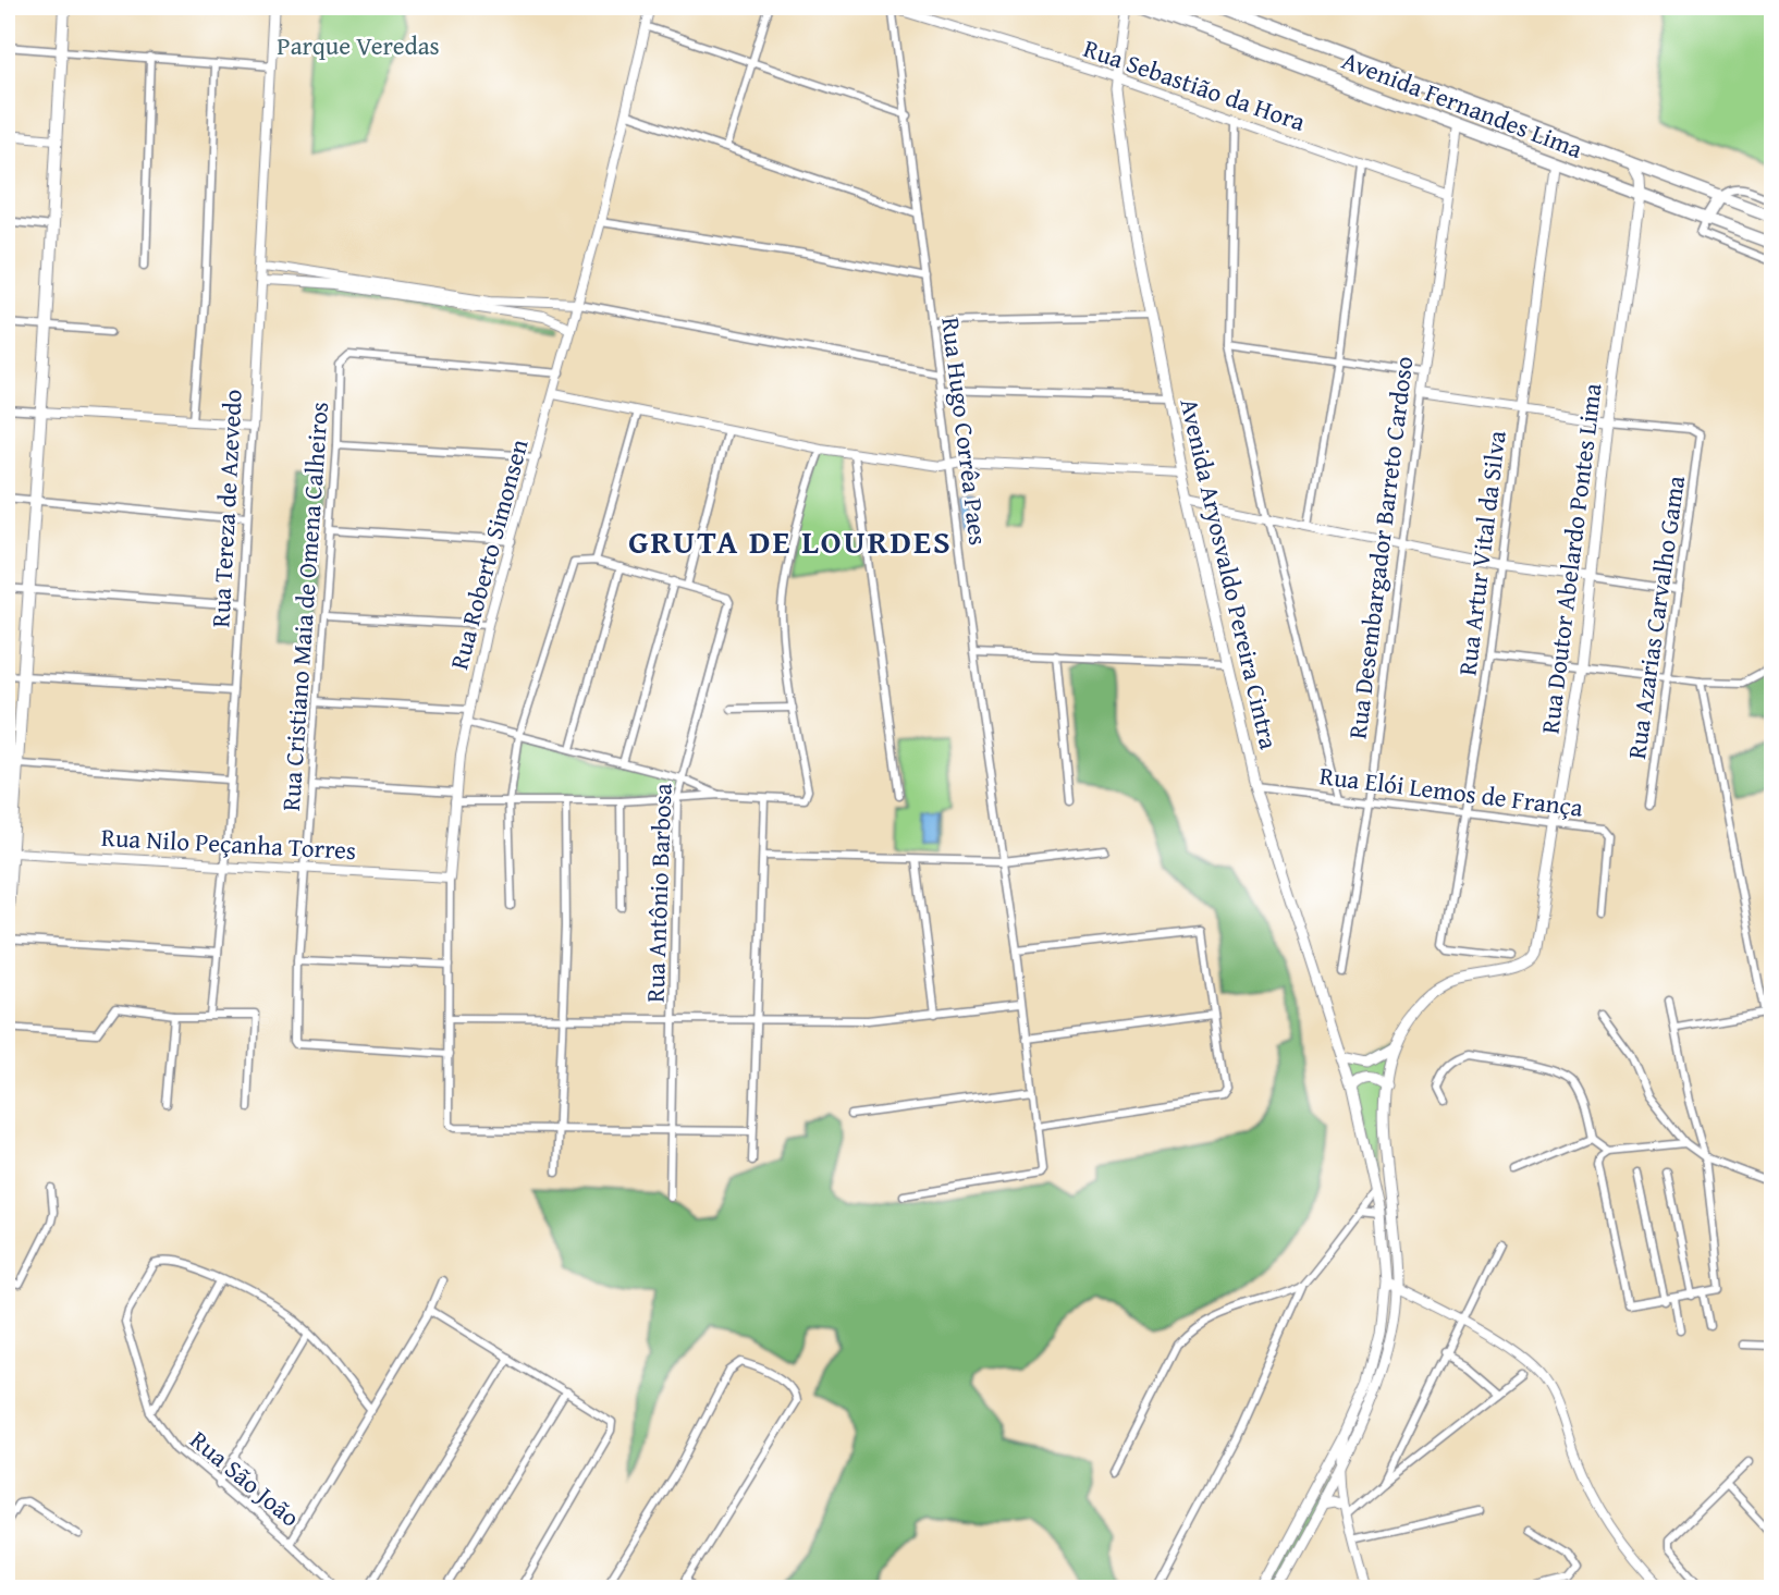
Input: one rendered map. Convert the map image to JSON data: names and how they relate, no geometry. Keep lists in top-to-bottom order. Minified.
{"streets":{"highway":["Avenida Fernandes Lima"],"main road":["Rua Doutor Abelardo Pontes Lima","Avenida Aryosvaldo Pereira Cintra"],"street":["Rua Sebastião da Hora","Rua Hugo Corrêa Paes","Rua Tereza de Azevedo","Rua Desembargador Barreto Cardoso","Rua Artur Vital da Silva","Rua Roberto Simonsen","Rua Cristiano Maia de Omena Calheiros","Rua Azarias Carvalho Gama","Rua Elói Lemos de França","Rua Nilo Peçanha Torres","Rua Antônio Barbosa","Rua São João"]},"crossings":[["Rua Sebastião da Hora","Rua Hugo Corrêa Paes"],["Rua Sebastião da Hora","Rua Desembargador Barreto Cardoso"],["Rua Sebastião da Hora","Avenida Aryosvaldo Pereira Cintra"],["Avenida Fernandes Lima","Rua Desembargador Barreto Cardoso"],["Avenida Fernandes Lima","Rua Artur Vital da Silva"],["Avenida Fernandes Lima","Rua Doutor Abelardo Pontes Lima"],["Rua Tereza de Azevedo","Rua Nilo Peçanha Torres"],["Rua Desembargador Barreto Cardoso","Rua Elói Lemos de França"],["Rua Artur Vital da Silva","Rua Elói Lemos de França"],["Rua Roberto Simonsen","Rua Cristiano Maia de Omena Calheiros"],["Rua Roberto Simonsen","Rua Nilo Peçanha Torres"],["Rua Doutor Abelardo Pontes Lima","Rua Azarias Carvalho Gama"],["Rua Doutor Abelardo Pontes Lima","Rua Elói Lemos de França"],["Avenida Aryosvaldo Pereira Cintra","Rua Elói Lemos de França"],["Rua Cristiano Maia de Omena Calheiros","Rua Nilo Peçanha Torres"]],"districts":["GRUTA DE LOURDES"],"parks":["Parque Veredas"]}
